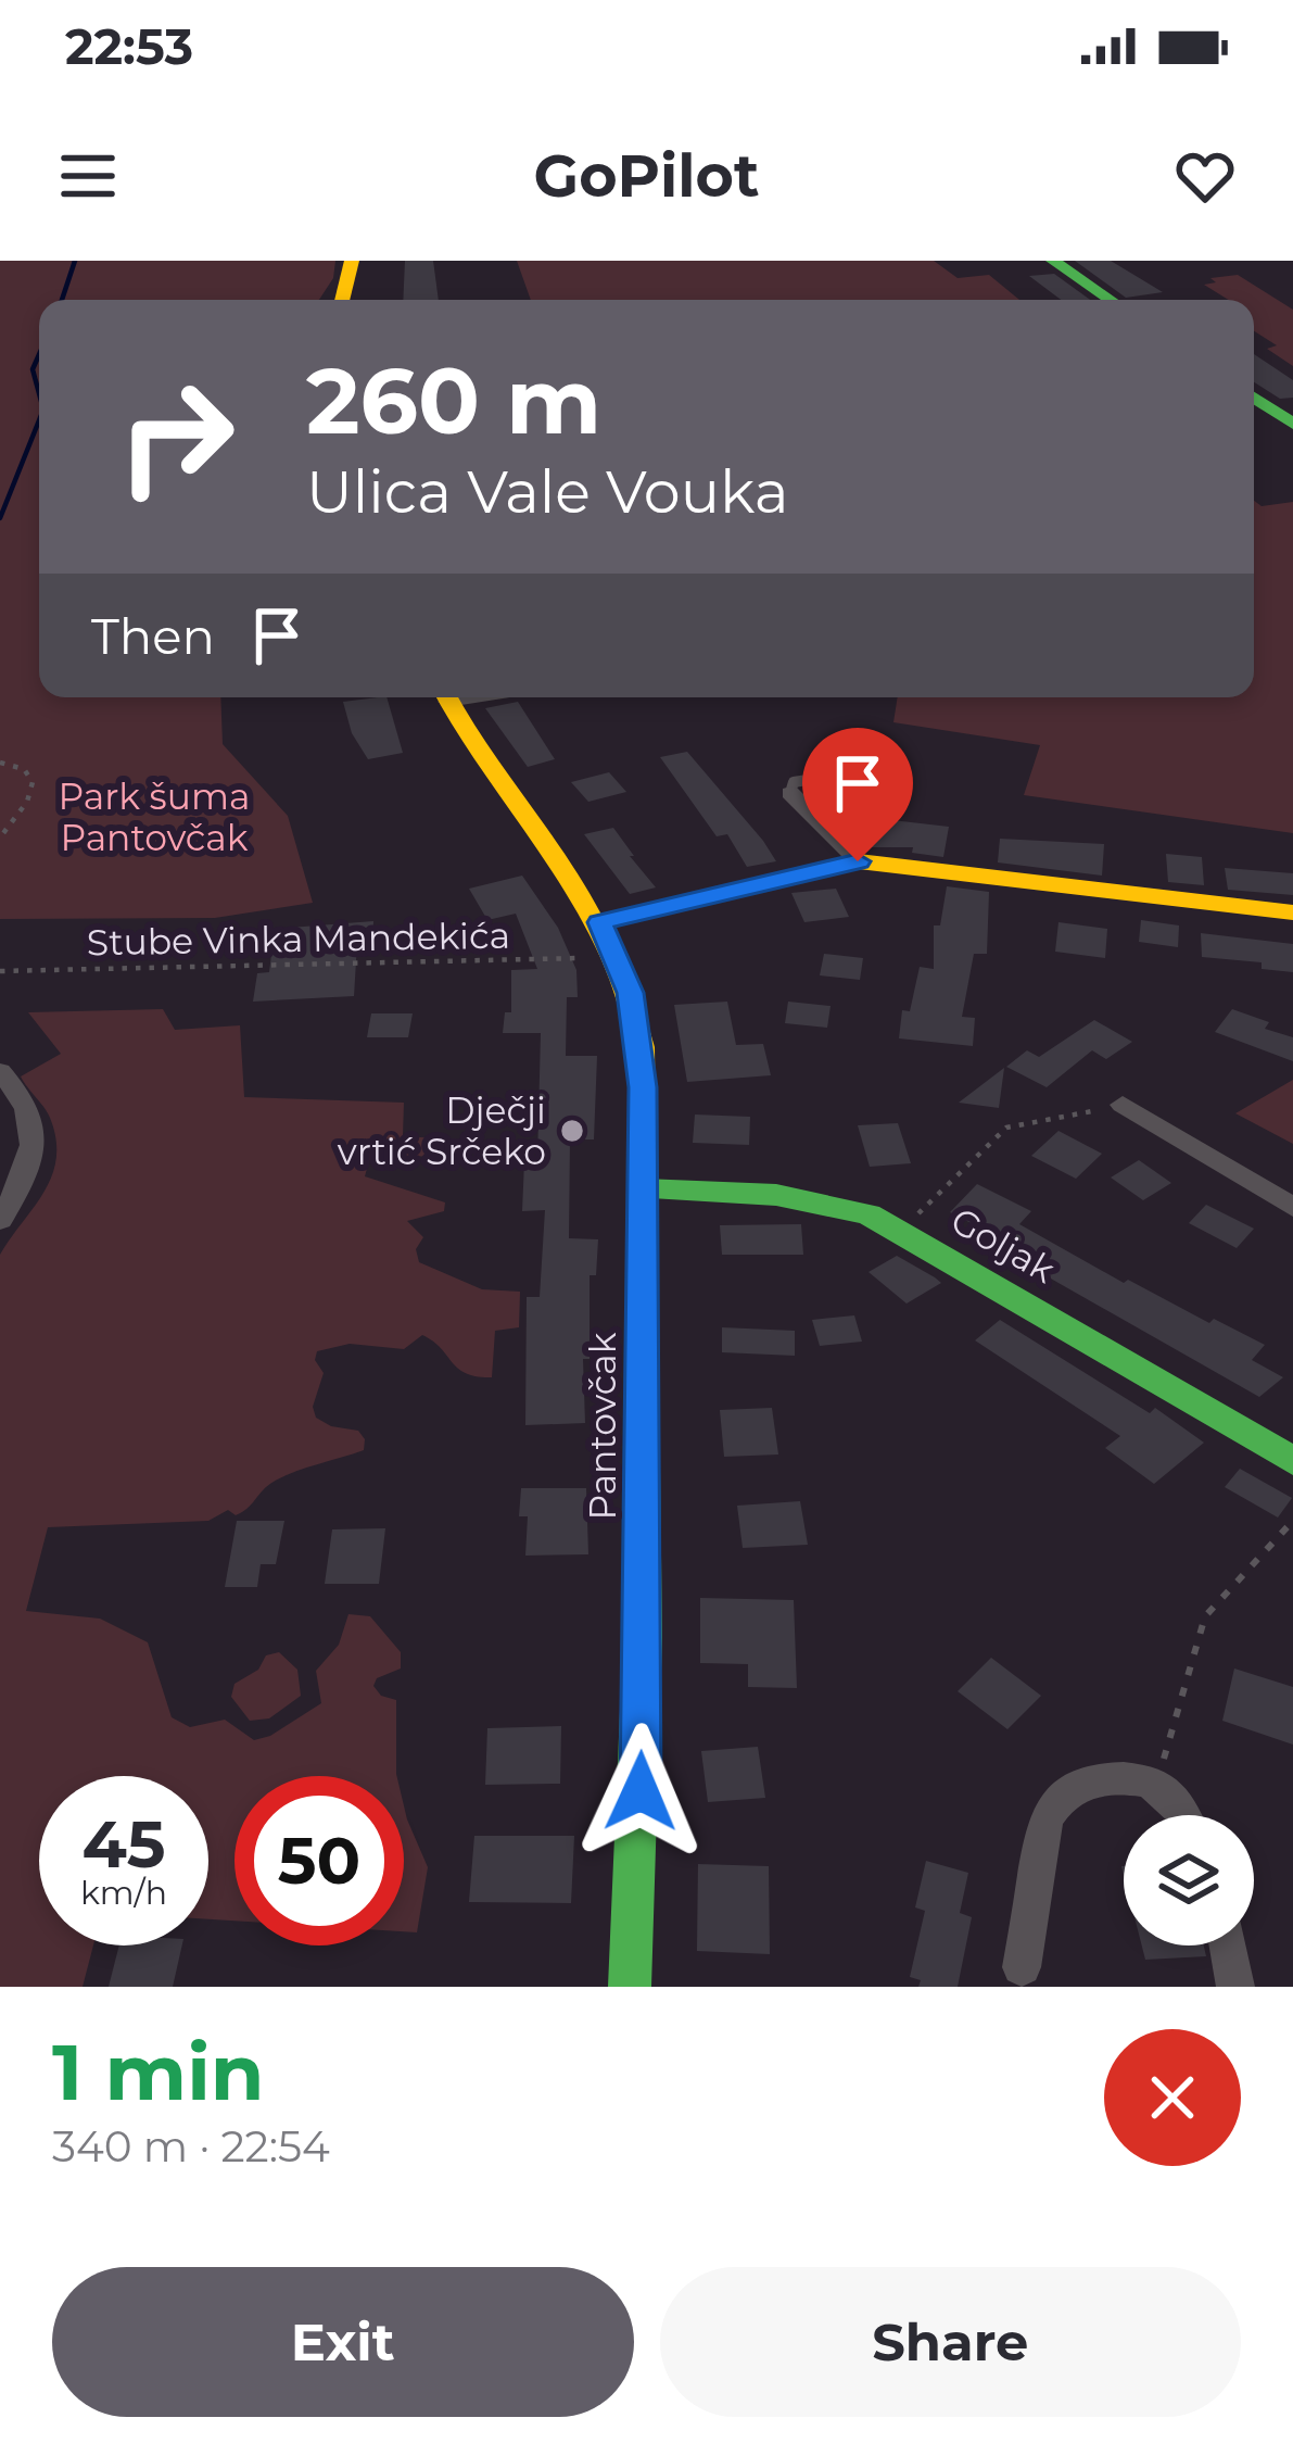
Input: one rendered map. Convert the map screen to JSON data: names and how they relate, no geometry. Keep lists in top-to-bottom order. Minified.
{"streets":{"main road":["Goljak","Pantovčak"],"path":["Stube Vinka Mandekića"]},"crossings":[["Goljak","Pantovčak"]],"parks":["Park šuma Pantovčak"],"places":["Dječji vrtić Srčeko"],"page":{"status":"22:53","header":"GoPilot","turn":["260 m","Ulica Vale Vouka"],"then":"Then","speed":"45 km/h","limit":"50","heading":["1 min","340 m · 22:54"],"buttons":["Exit","Share"]}}
